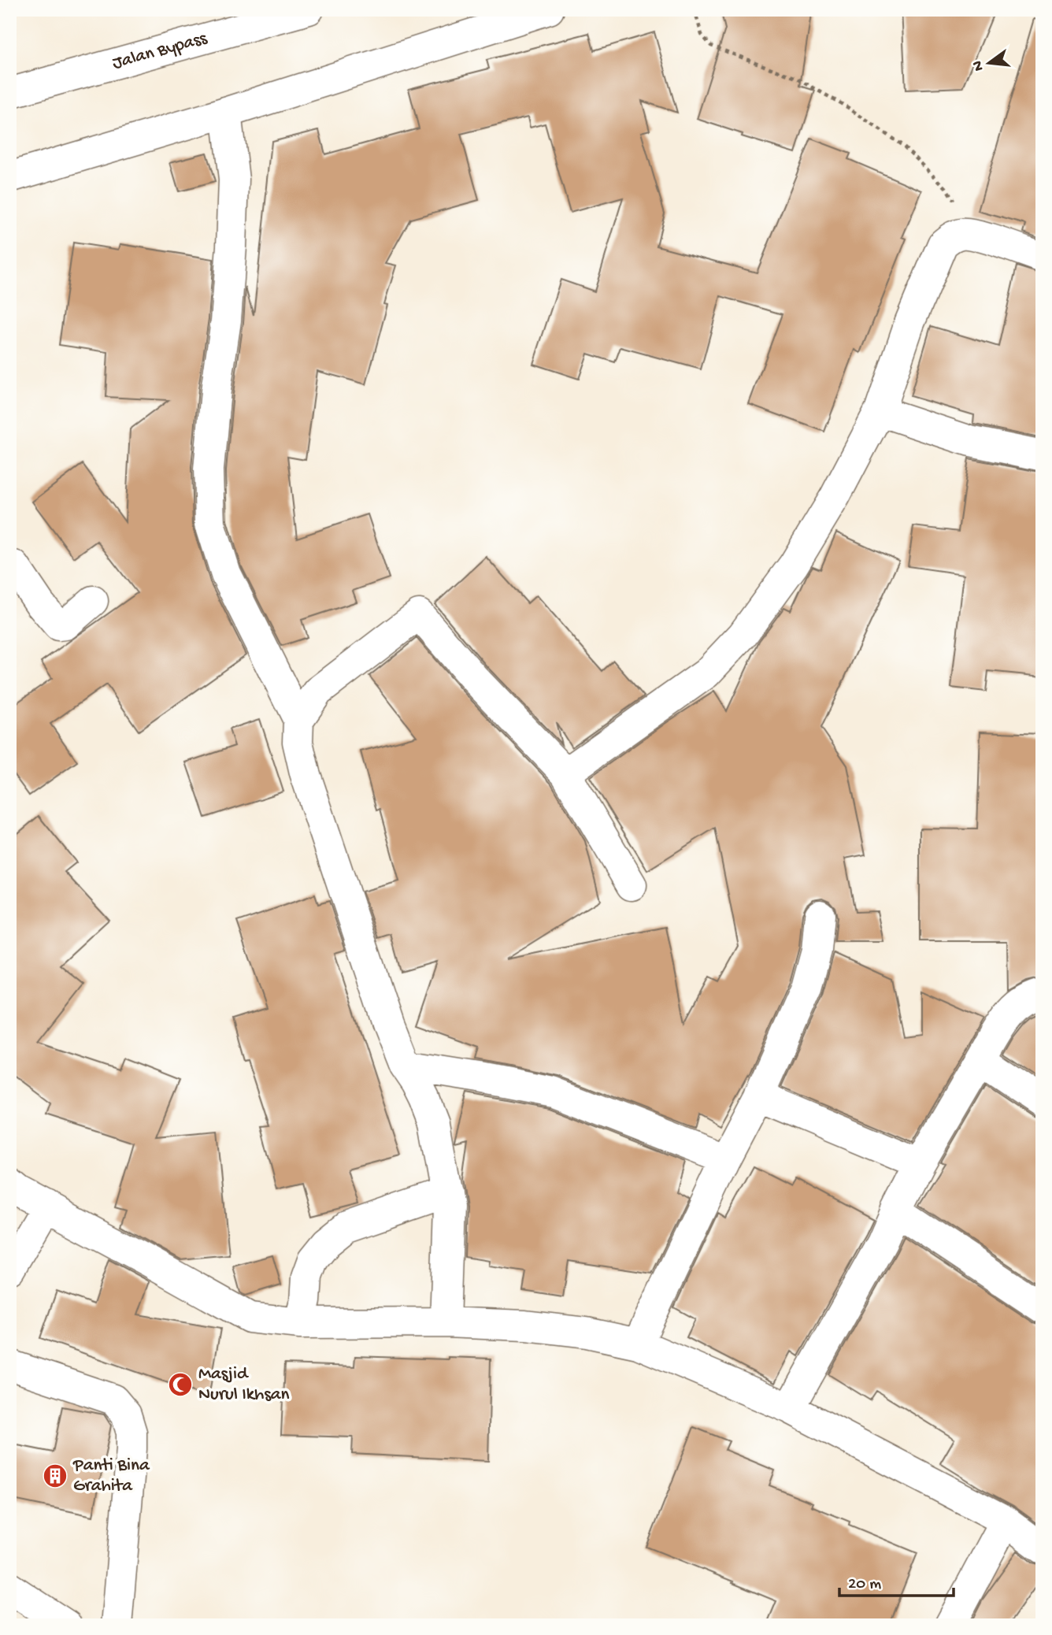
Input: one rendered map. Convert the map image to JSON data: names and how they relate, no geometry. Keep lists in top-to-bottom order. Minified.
{"streets":{"main road":["Jalan Bypass"]},"places":{"mosque":["Masjid Nurul Ikhsan"],"building":["Panti Bina Grahita"]},"scale_bar":"20 m","north":"left"}
